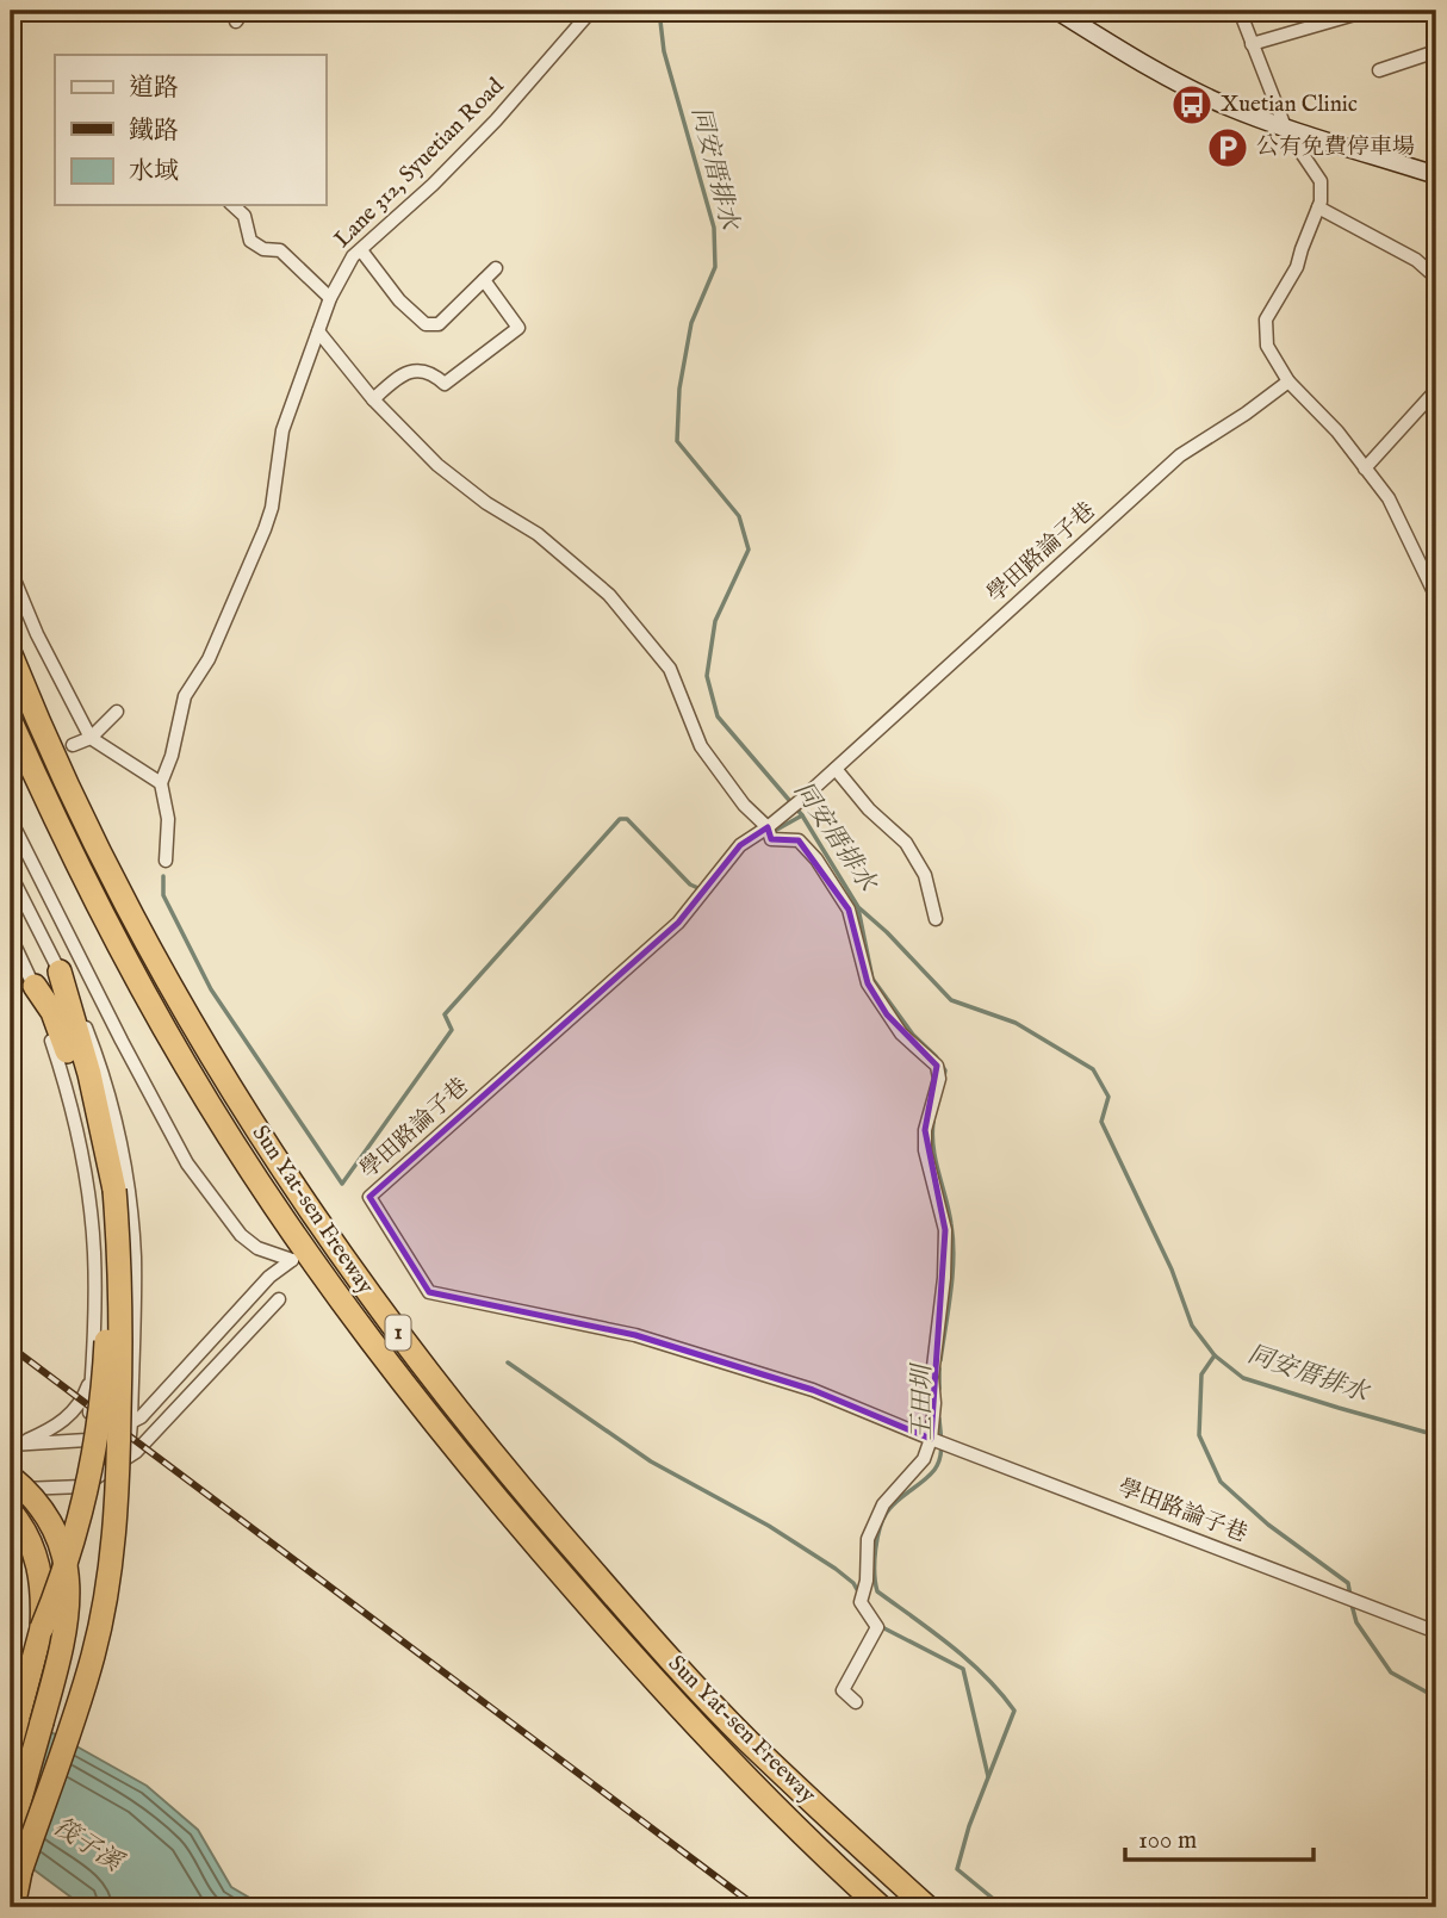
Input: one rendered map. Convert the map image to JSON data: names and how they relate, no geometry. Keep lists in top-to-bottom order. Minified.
{"streets":{"highway":["Sun Yat-sen Freeway","1"],"street":["Lane 312, Syuetian Road","學田路論子巷"]},"water":["同安厝排水","王田圳","筏子溪"],"places":{"bus stop":["Xuetian Clinic"],"parking":["公有免費停車場"]},"legend":["道路","鐵路","水域"],"scale_bar":"100 m"}
